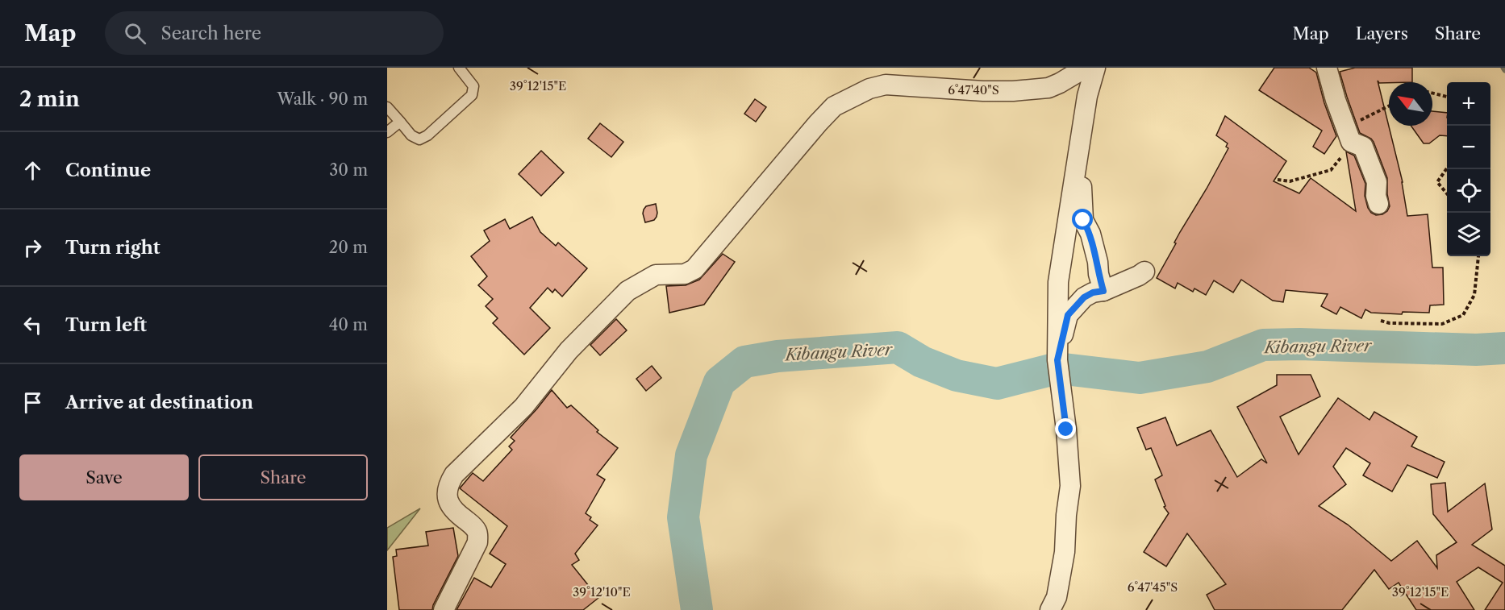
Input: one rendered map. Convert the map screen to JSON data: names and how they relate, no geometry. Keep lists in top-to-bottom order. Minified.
{"water":["Kibangu River"],"north":"top left","page":{"header":"Map","search":"Search here","nav":["Map","Layers","Share"],"heading":["2 min","Walk · 90 m"],"map_buttons":["+","−"],"list":[["Continue","30 m"],["Turn right","20 m"],["Turn left","40 m"],"Arrive at destination"],"buttons":["Save","Share"]},"coordinates":["39°12'15\"E","6°47'40\"S","6°47'45\"S","39°12'10\"E"]}
